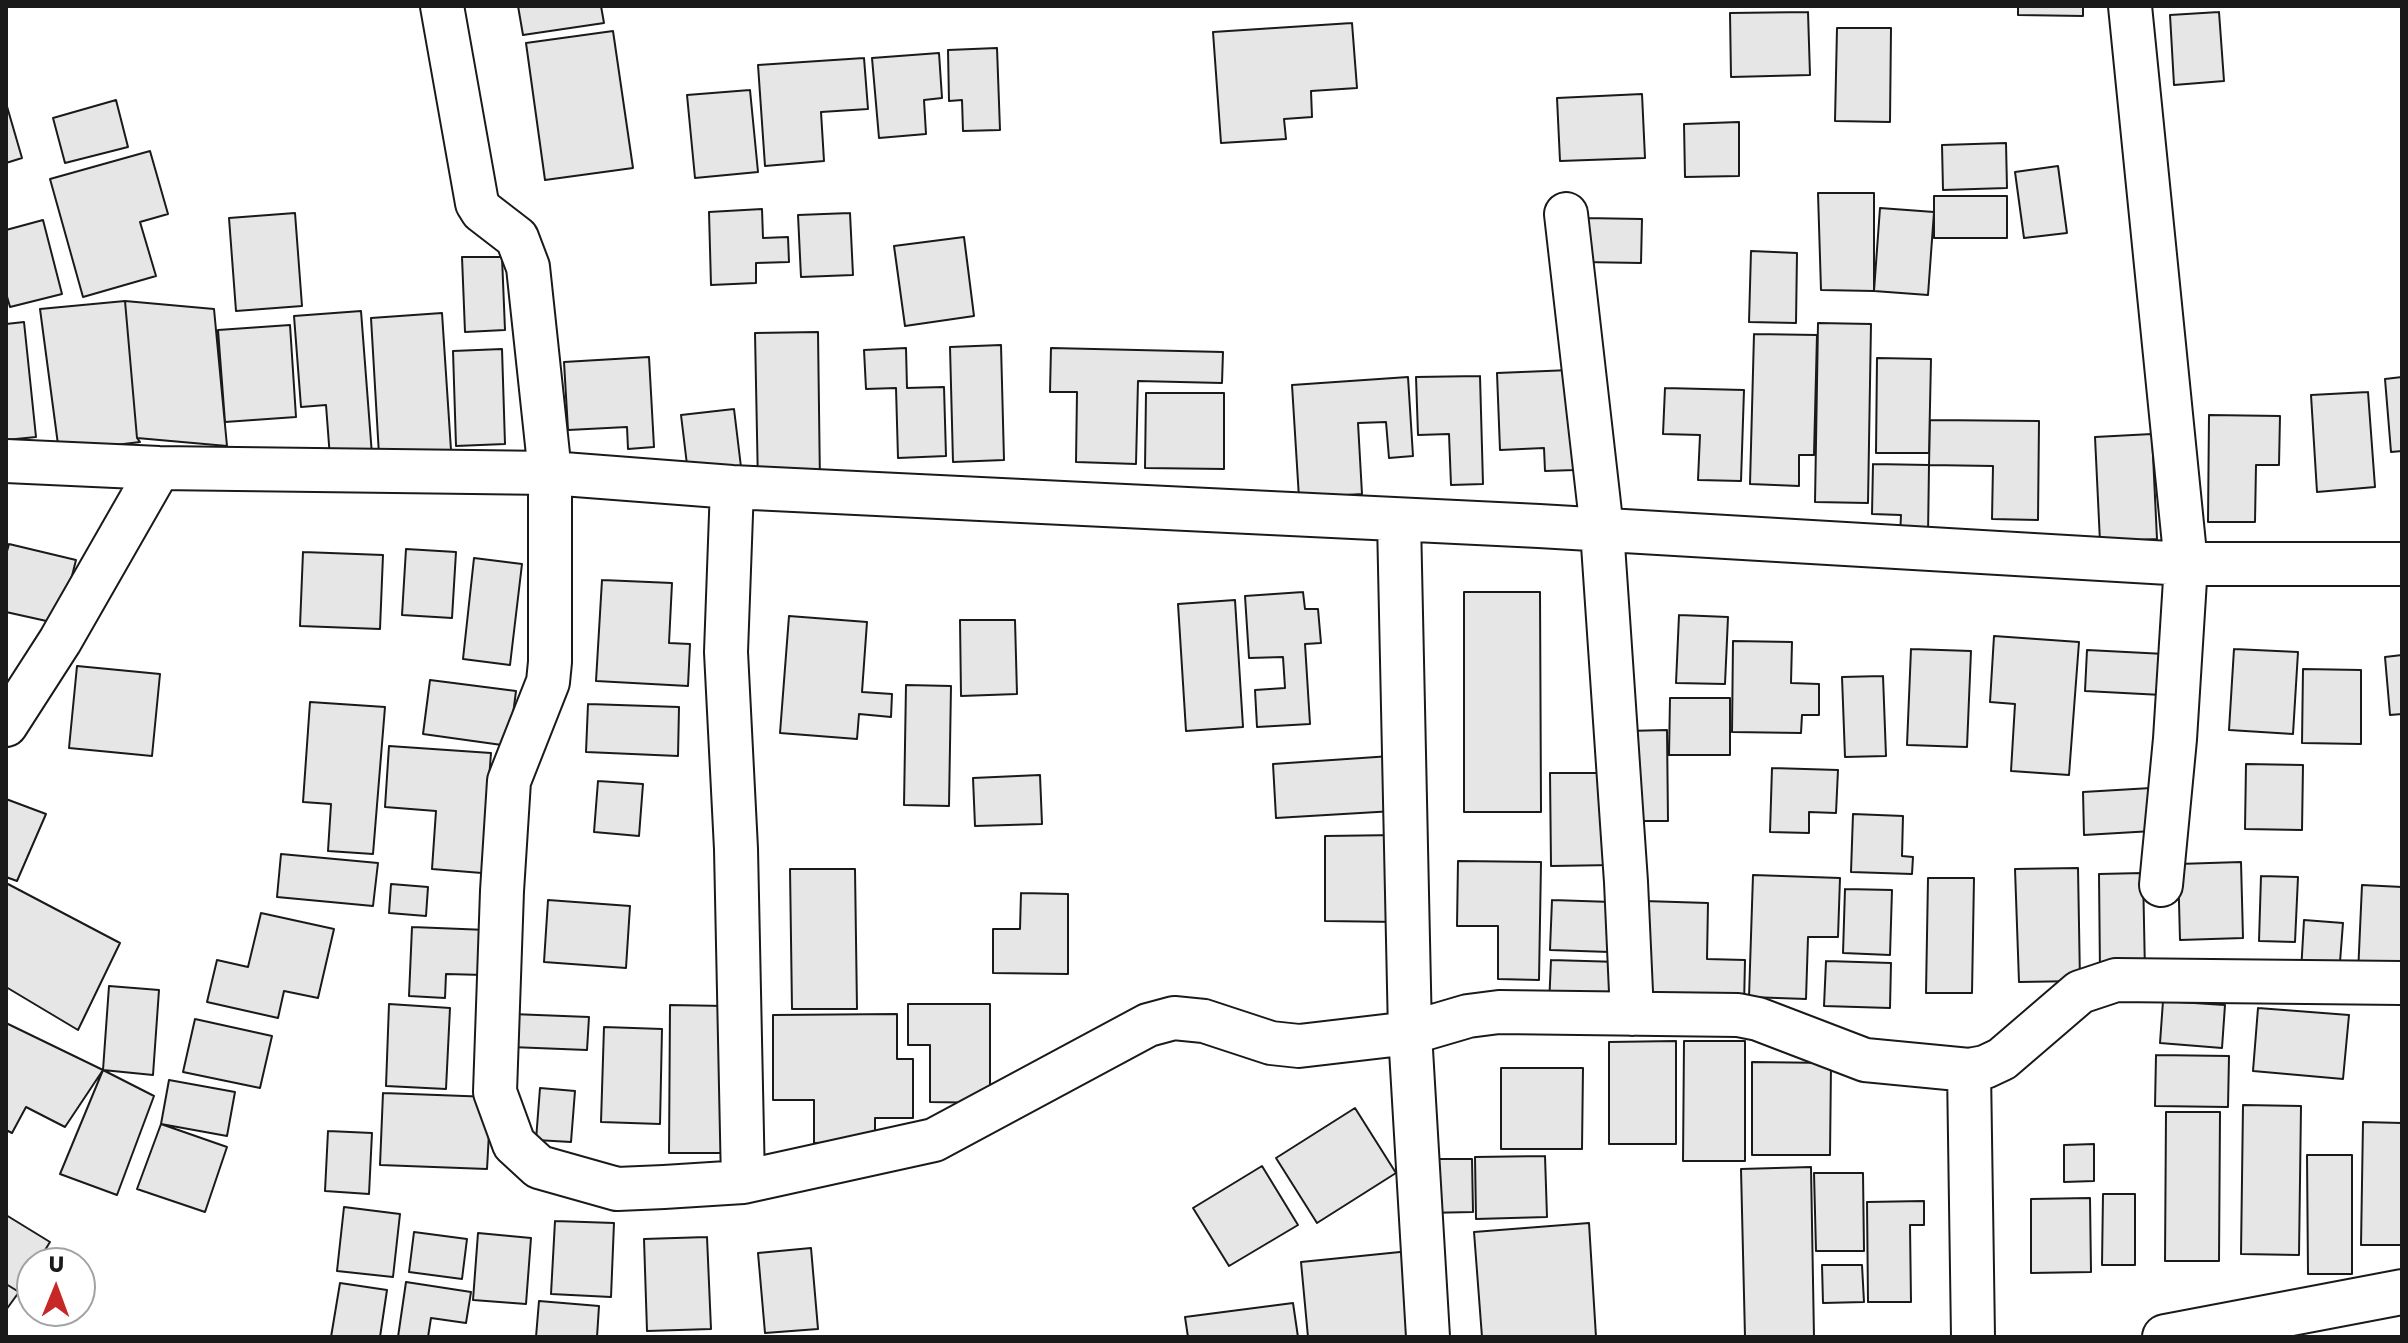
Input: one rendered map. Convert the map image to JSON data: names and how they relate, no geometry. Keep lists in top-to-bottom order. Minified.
{"north":"top"}
